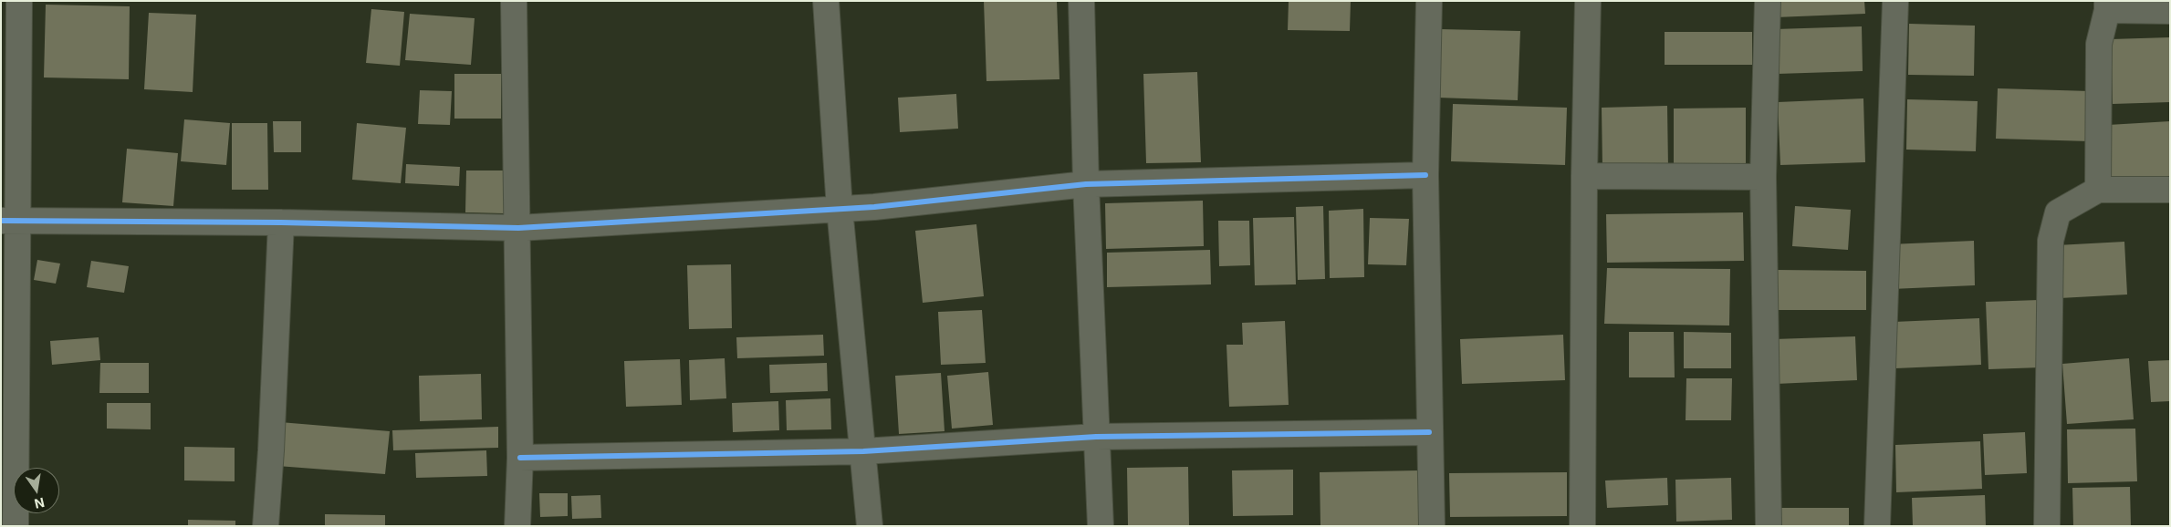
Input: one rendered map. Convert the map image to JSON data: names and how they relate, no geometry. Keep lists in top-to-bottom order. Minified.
{"north":"bottom"}
